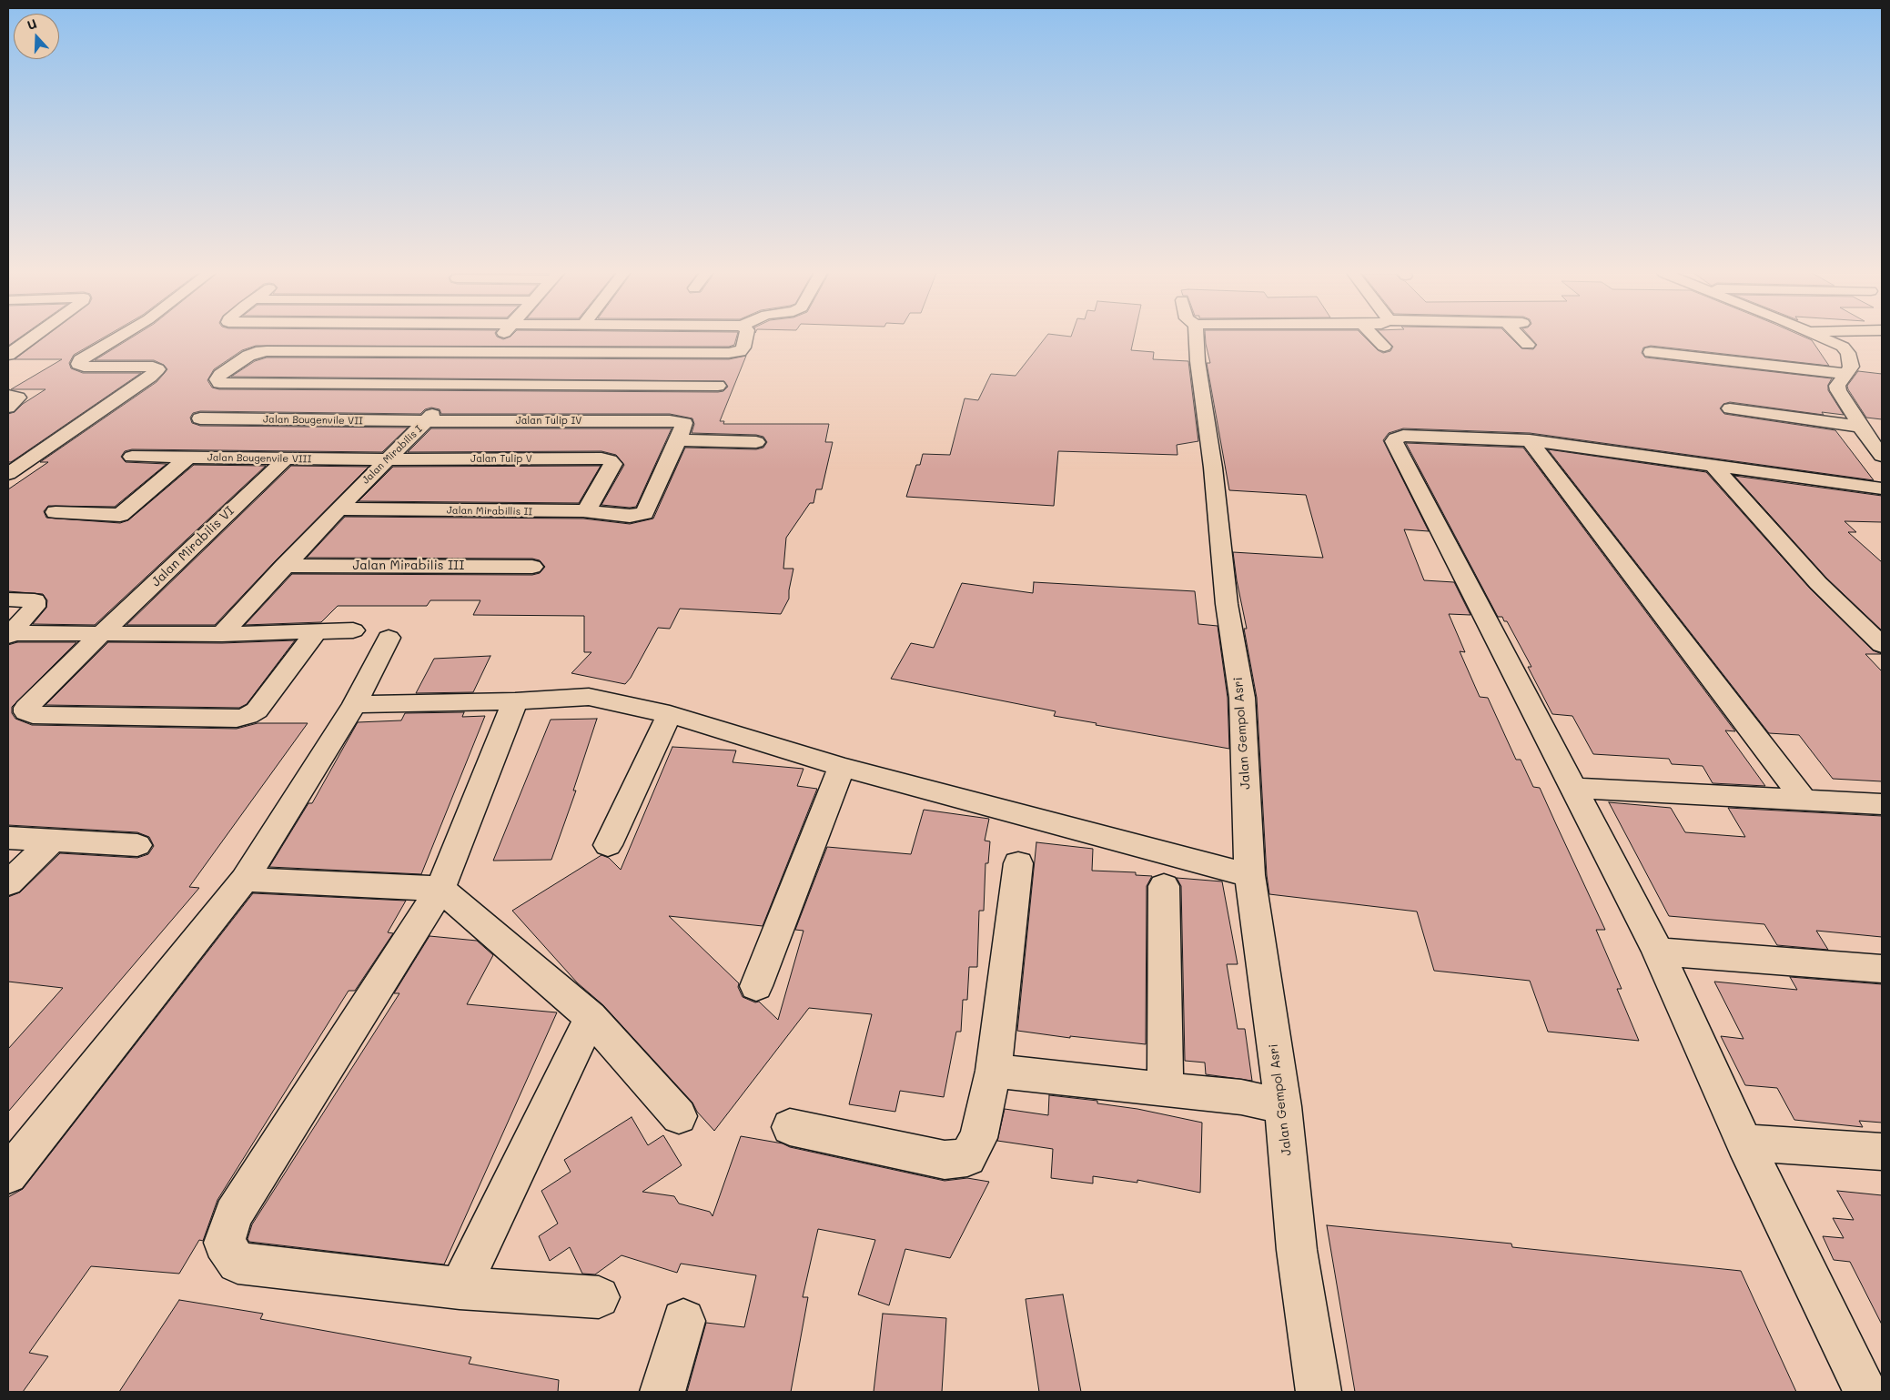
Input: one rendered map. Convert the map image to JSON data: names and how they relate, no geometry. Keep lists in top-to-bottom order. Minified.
{"streets":{"street":["Jalan Bougenvile VII","Jalan Tulip IV","Jalan Mirabilis I","Jalan Bougenvile VIII","Jalan Tulip V","Jalan Mirabillis II","Jalan Mirabilis VI","Jalan Mirabilis III","Jalan Gempol Asri"]},"crossings":[["Jalan Bougenvile VII","Jalan Tulip IV"],["Jalan Bougenvile VII","Jalan Mirabilis I"],["Jalan Tulip IV","Jalan Mirabilis I"],["Jalan Mirabilis I","Jalan Bougenvile VIII"],["Jalan Mirabilis I","Jalan Tulip V"],["Jalan Mirabilis I","Jalan Mirabillis II"],["Jalan Mirabilis I","Jalan Mirabilis III"],["Jalan Bougenvile VIII","Jalan Tulip V"],["Jalan Bougenvile VIII","Jalan Mirabilis VI"],["Jalan Tulip V","Jalan Mirabillis II"]],"north":"top"}
